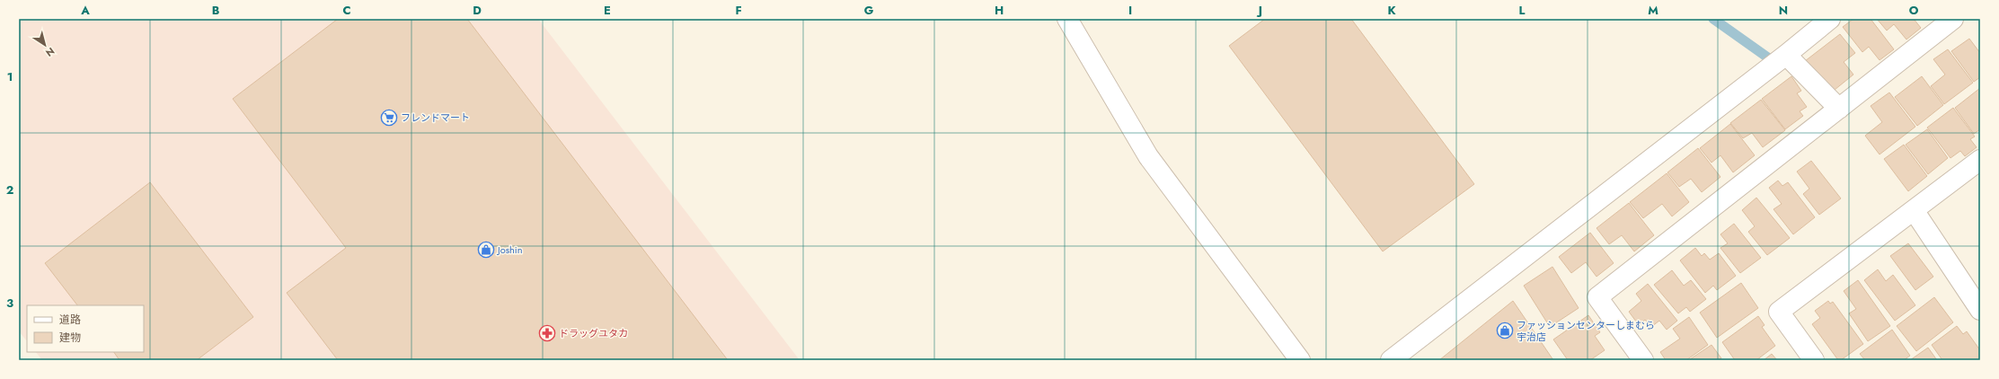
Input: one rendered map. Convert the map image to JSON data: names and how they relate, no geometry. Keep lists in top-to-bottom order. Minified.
{"places":{"supermarket":["フレンドマート"],"shop":["Joshin","ファッションセンターしまむら 宇治店"],"pharmacy":["ドラッグユタカ"]},"legend":["道路","建物"],"north":"bottom right","grid":{"columns":["A","B","C","D","E","F","G","H","I","J","K","L","M","N","O"],"rows":["1","2","3"]}}
